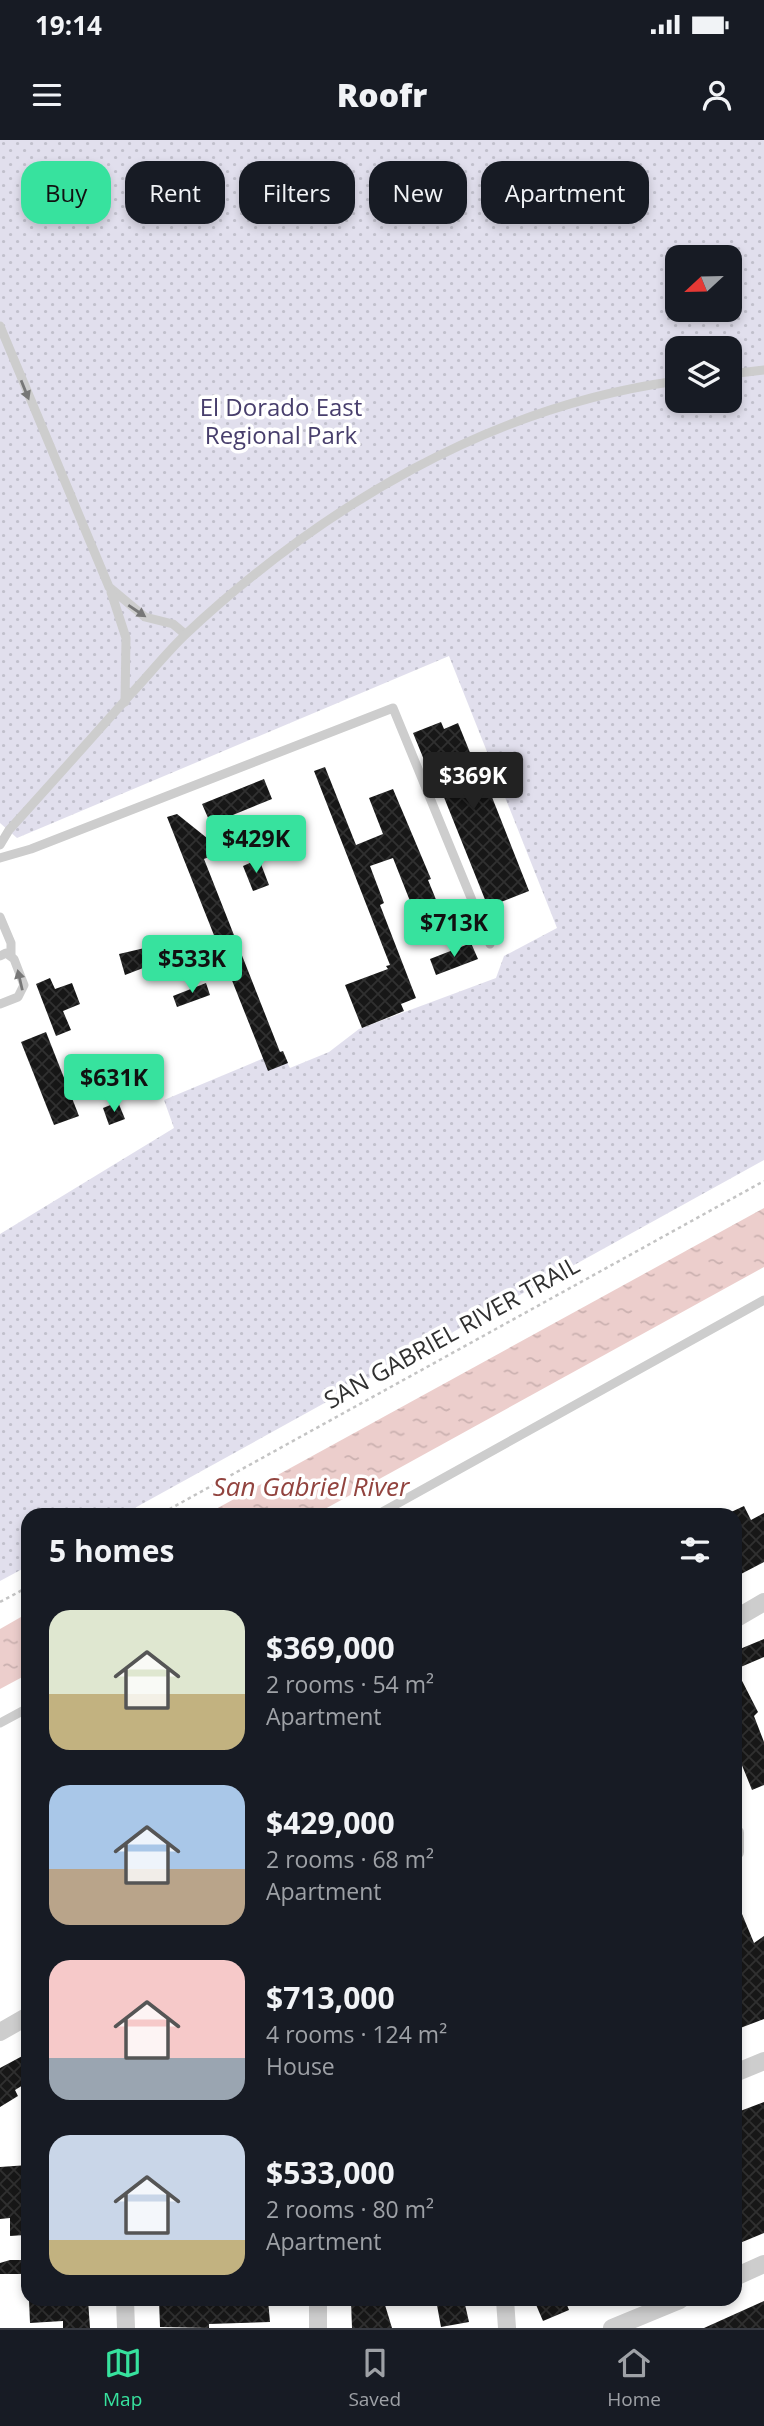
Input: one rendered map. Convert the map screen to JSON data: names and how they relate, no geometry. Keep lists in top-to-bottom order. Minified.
{"streets":{"path":["SAN GABRIEL RIVER TRAIL"]},"water":["San Gabriel River"],"parks":["El Dorado East Regional Park"],"north":"left","page":{"status":"19:14","header":"Roofr","chip":["Buy","Rent","Filters","New","Apartment"],"price":["$369K","$429K","$713K","$533K","$631K"],"heading":"5 homes","list":[{"name":"$369,000","note":"2 rooms · 54 m² · Apartment"},{"name":"$429,000","note":"2 rooms · 68 m² · Apartment"},{"name":"$713,000","note":"4 rooms · 124 m² · House"},{"name":"$533,000","note":"2 rooms · 80 m² · Apartment"}],"tabs":["Map","Saved","Home"]}}
